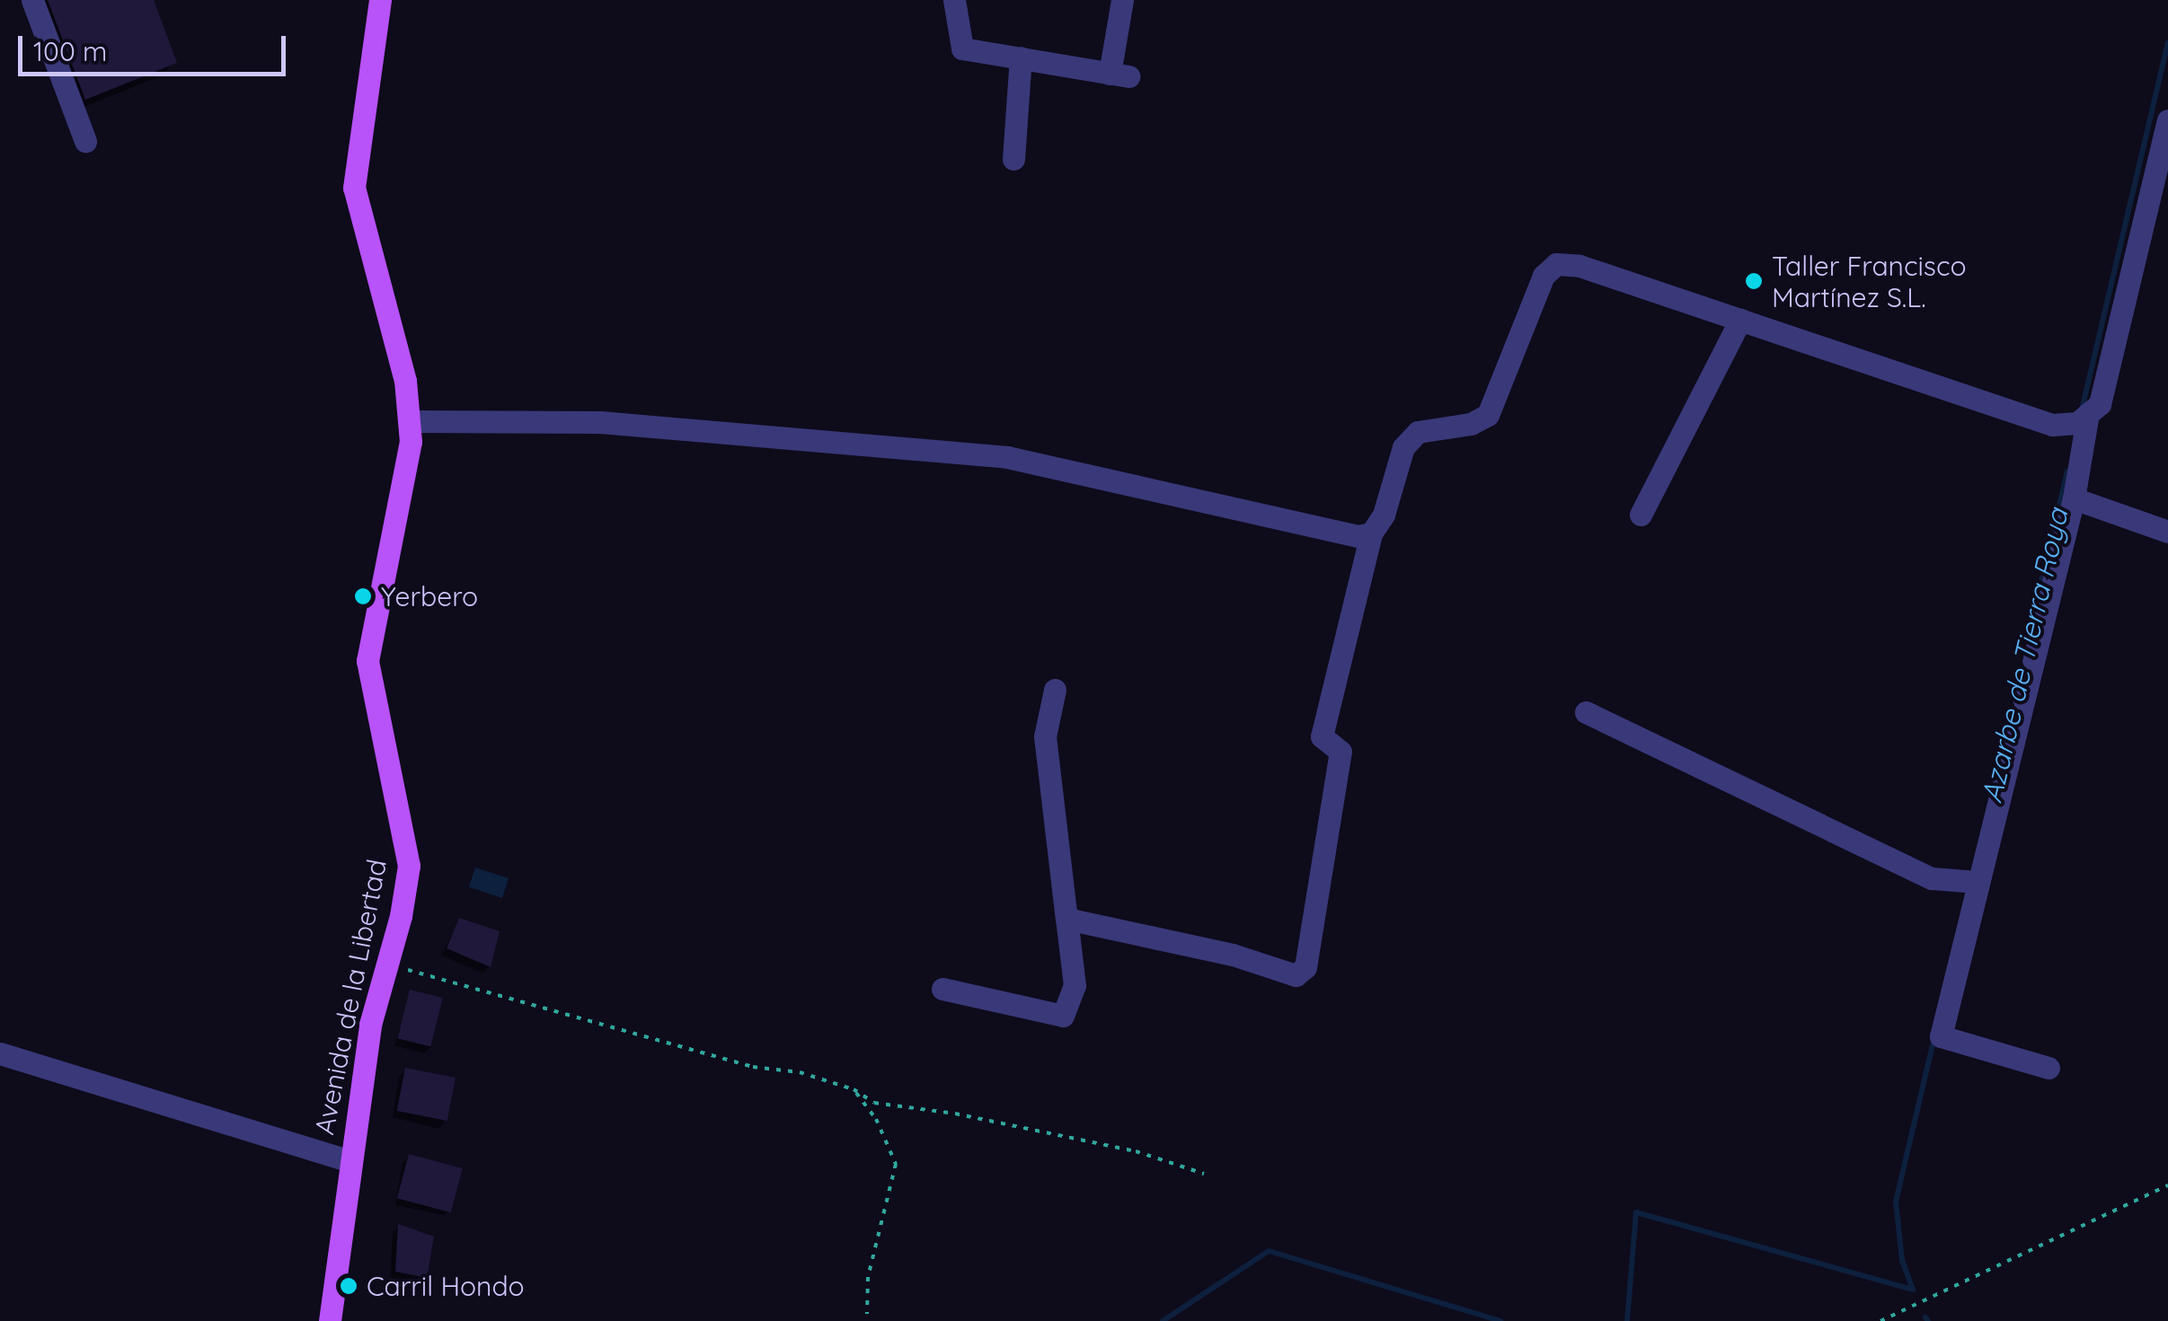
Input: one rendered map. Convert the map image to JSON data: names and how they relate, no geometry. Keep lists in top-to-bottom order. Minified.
{"streets":{"main road":["Avenida de la Libertad"]},"water":["Azarbe de Tierra Roya"],"places":["Taller Francisco Martínez S.L.","Yerbero","Carril Hondo"],"scale_bar":"100 m"}
